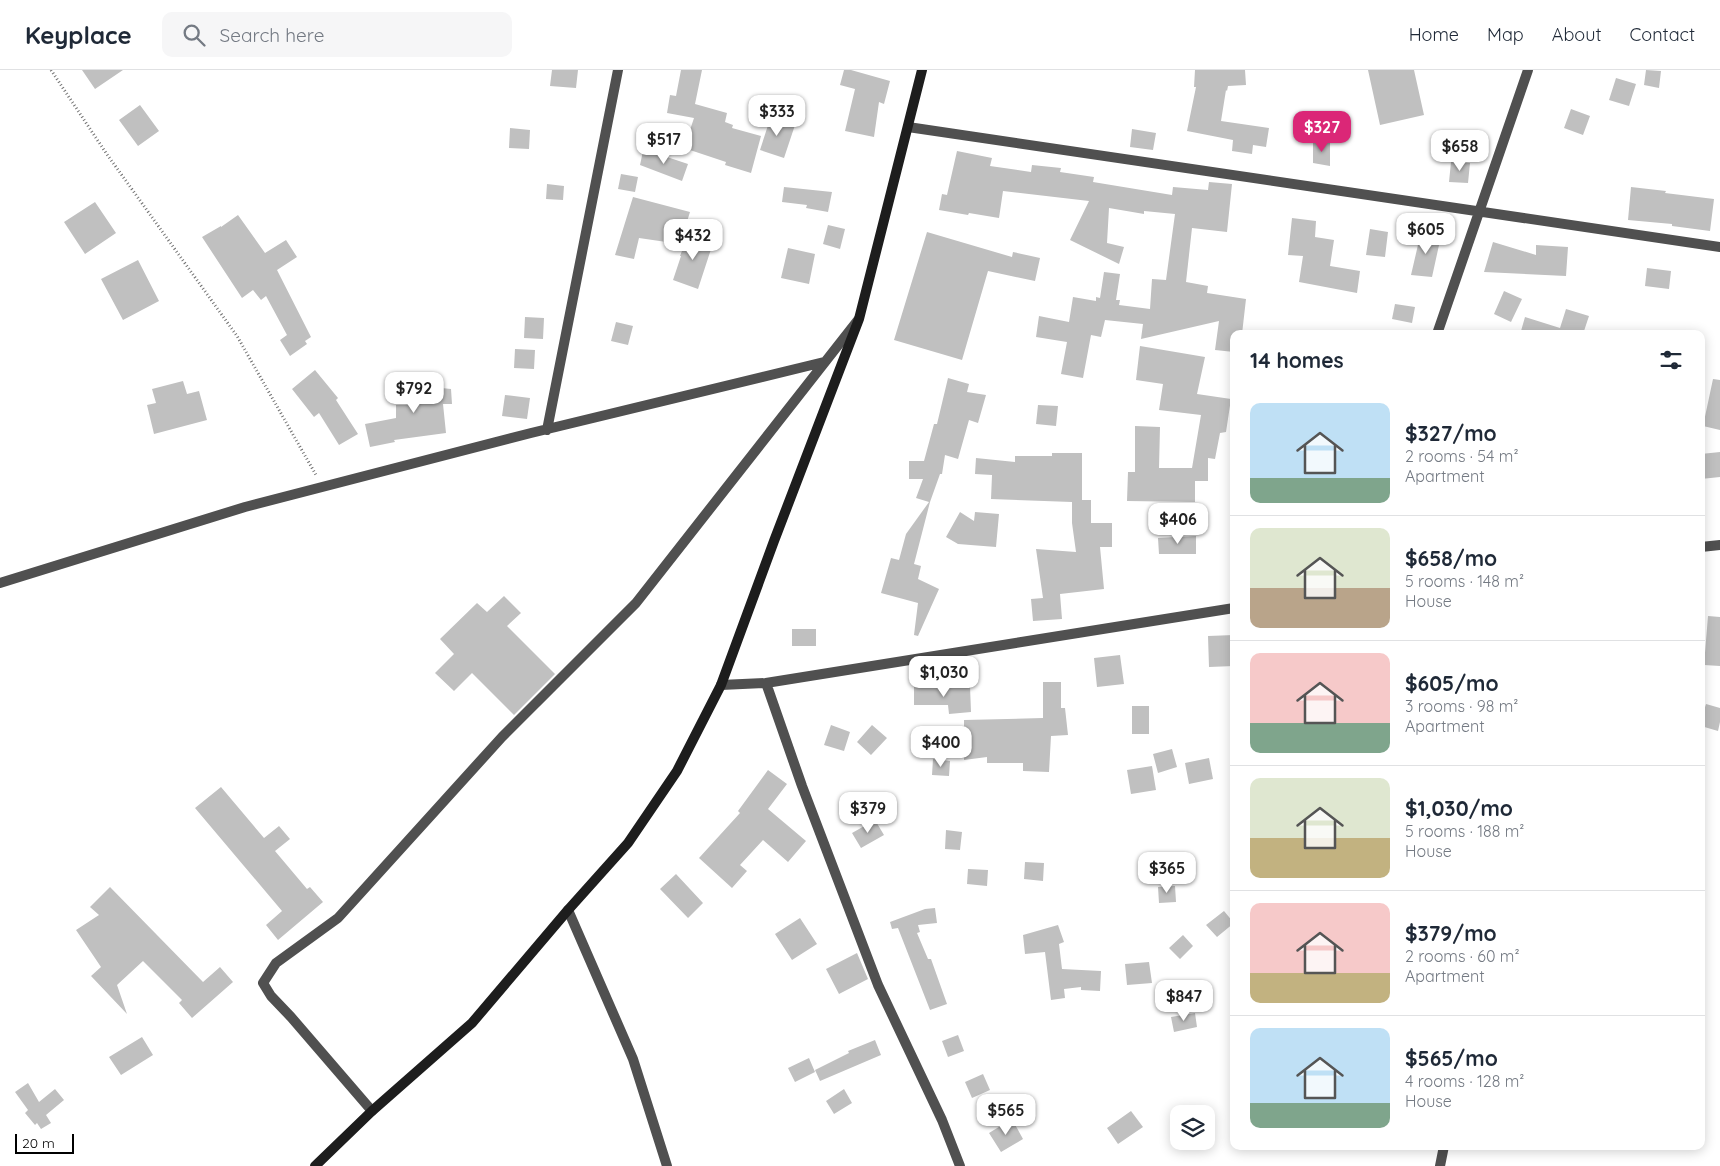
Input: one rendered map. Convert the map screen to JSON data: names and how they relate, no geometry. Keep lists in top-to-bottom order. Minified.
{"scale_bar":"20 m","page":{"header":"Keyplace","search":"Search here","nav":["Home","Map","About","Contact"],"price":["$333","$327","$517","$658","$605","$432","$792","$406","$1,030","$400","$379","$365","$847","$565"],"heading":"14 homes","list":[{"name":"$327/mo","note":"2 rooms · 54 m² · Apartment"},{"name":"$658/mo","note":"5 rooms · 148 m² · House"},{"name":"$605/mo","note":"3 rooms · 98 m² · Apartment"},{"name":"$1,030/mo","note":"5 rooms · 188 m² · House"},{"name":"$379/mo","note":"2 rooms · 60 m² · Apartment"},{"name":"$565/mo","note":"4 rooms · 128 m² · House"}],"scale":"20 m"}}
